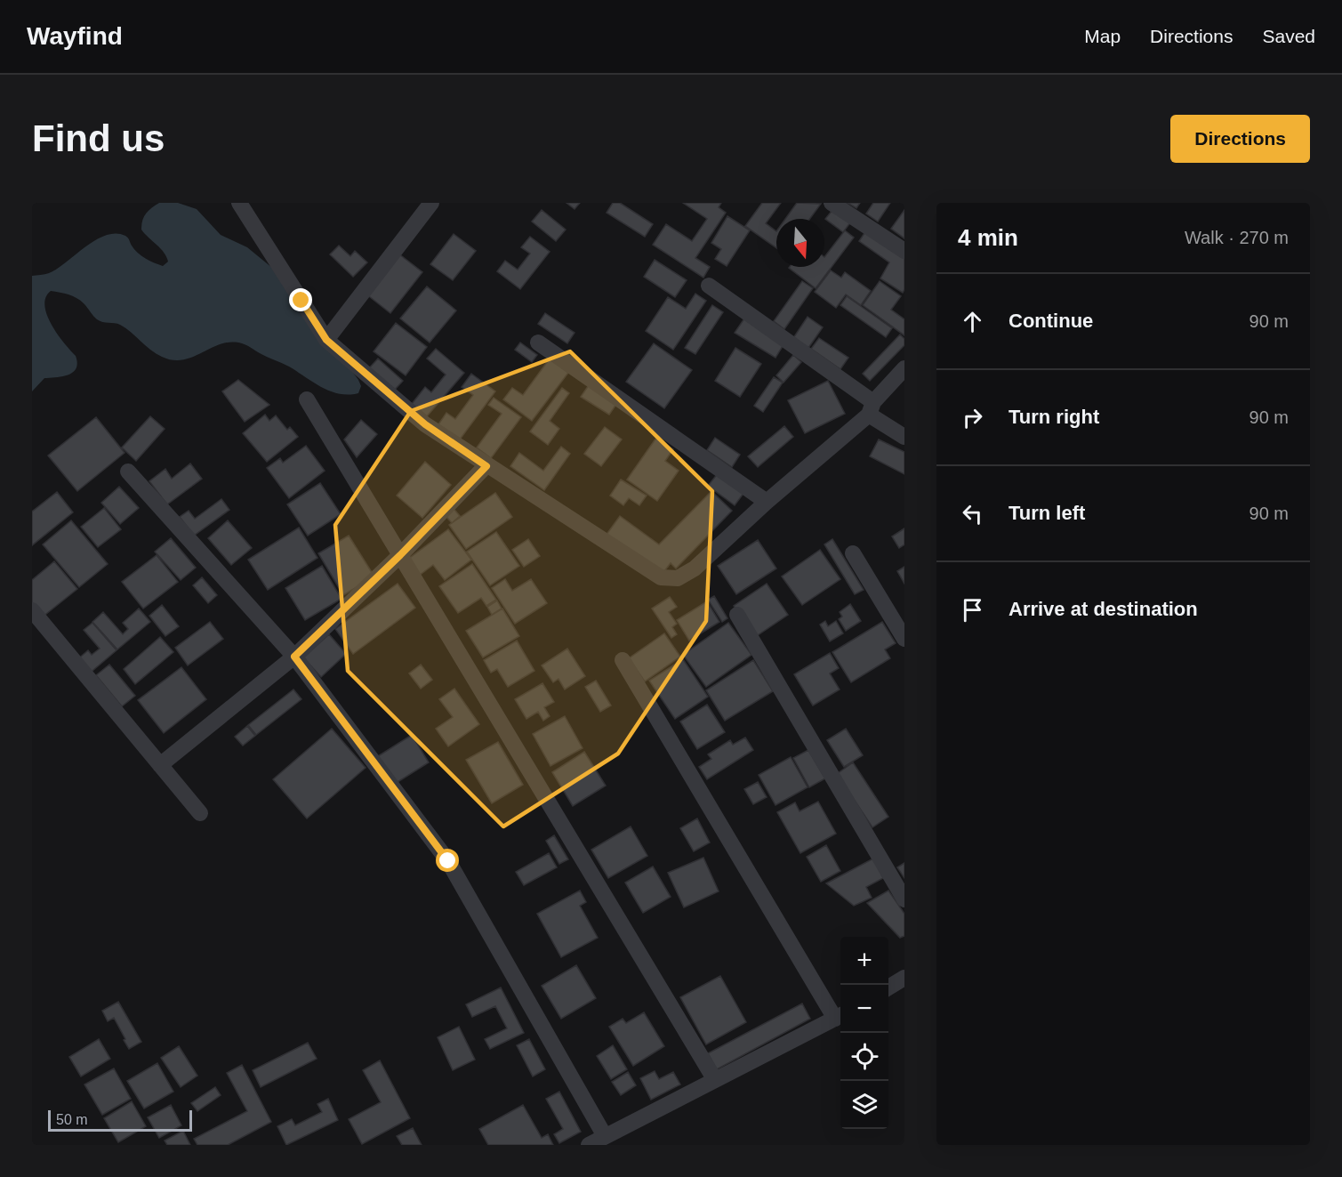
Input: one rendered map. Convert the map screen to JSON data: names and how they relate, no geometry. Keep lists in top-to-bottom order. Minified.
{"scale_bar":"50 m","north":"bottom","page":{"header":"Wayfind","nav":["Map","Directions","Saved"],"buttons":"Directions","title":"Find us","heading":["4 min","Walk · 270 m"],"list":[["Continue","90 m"],["Turn right","90 m"],["Turn left","90 m"],"Arrive at destination"],"map_buttons":["+","−"],"scale":"50 m"}}
